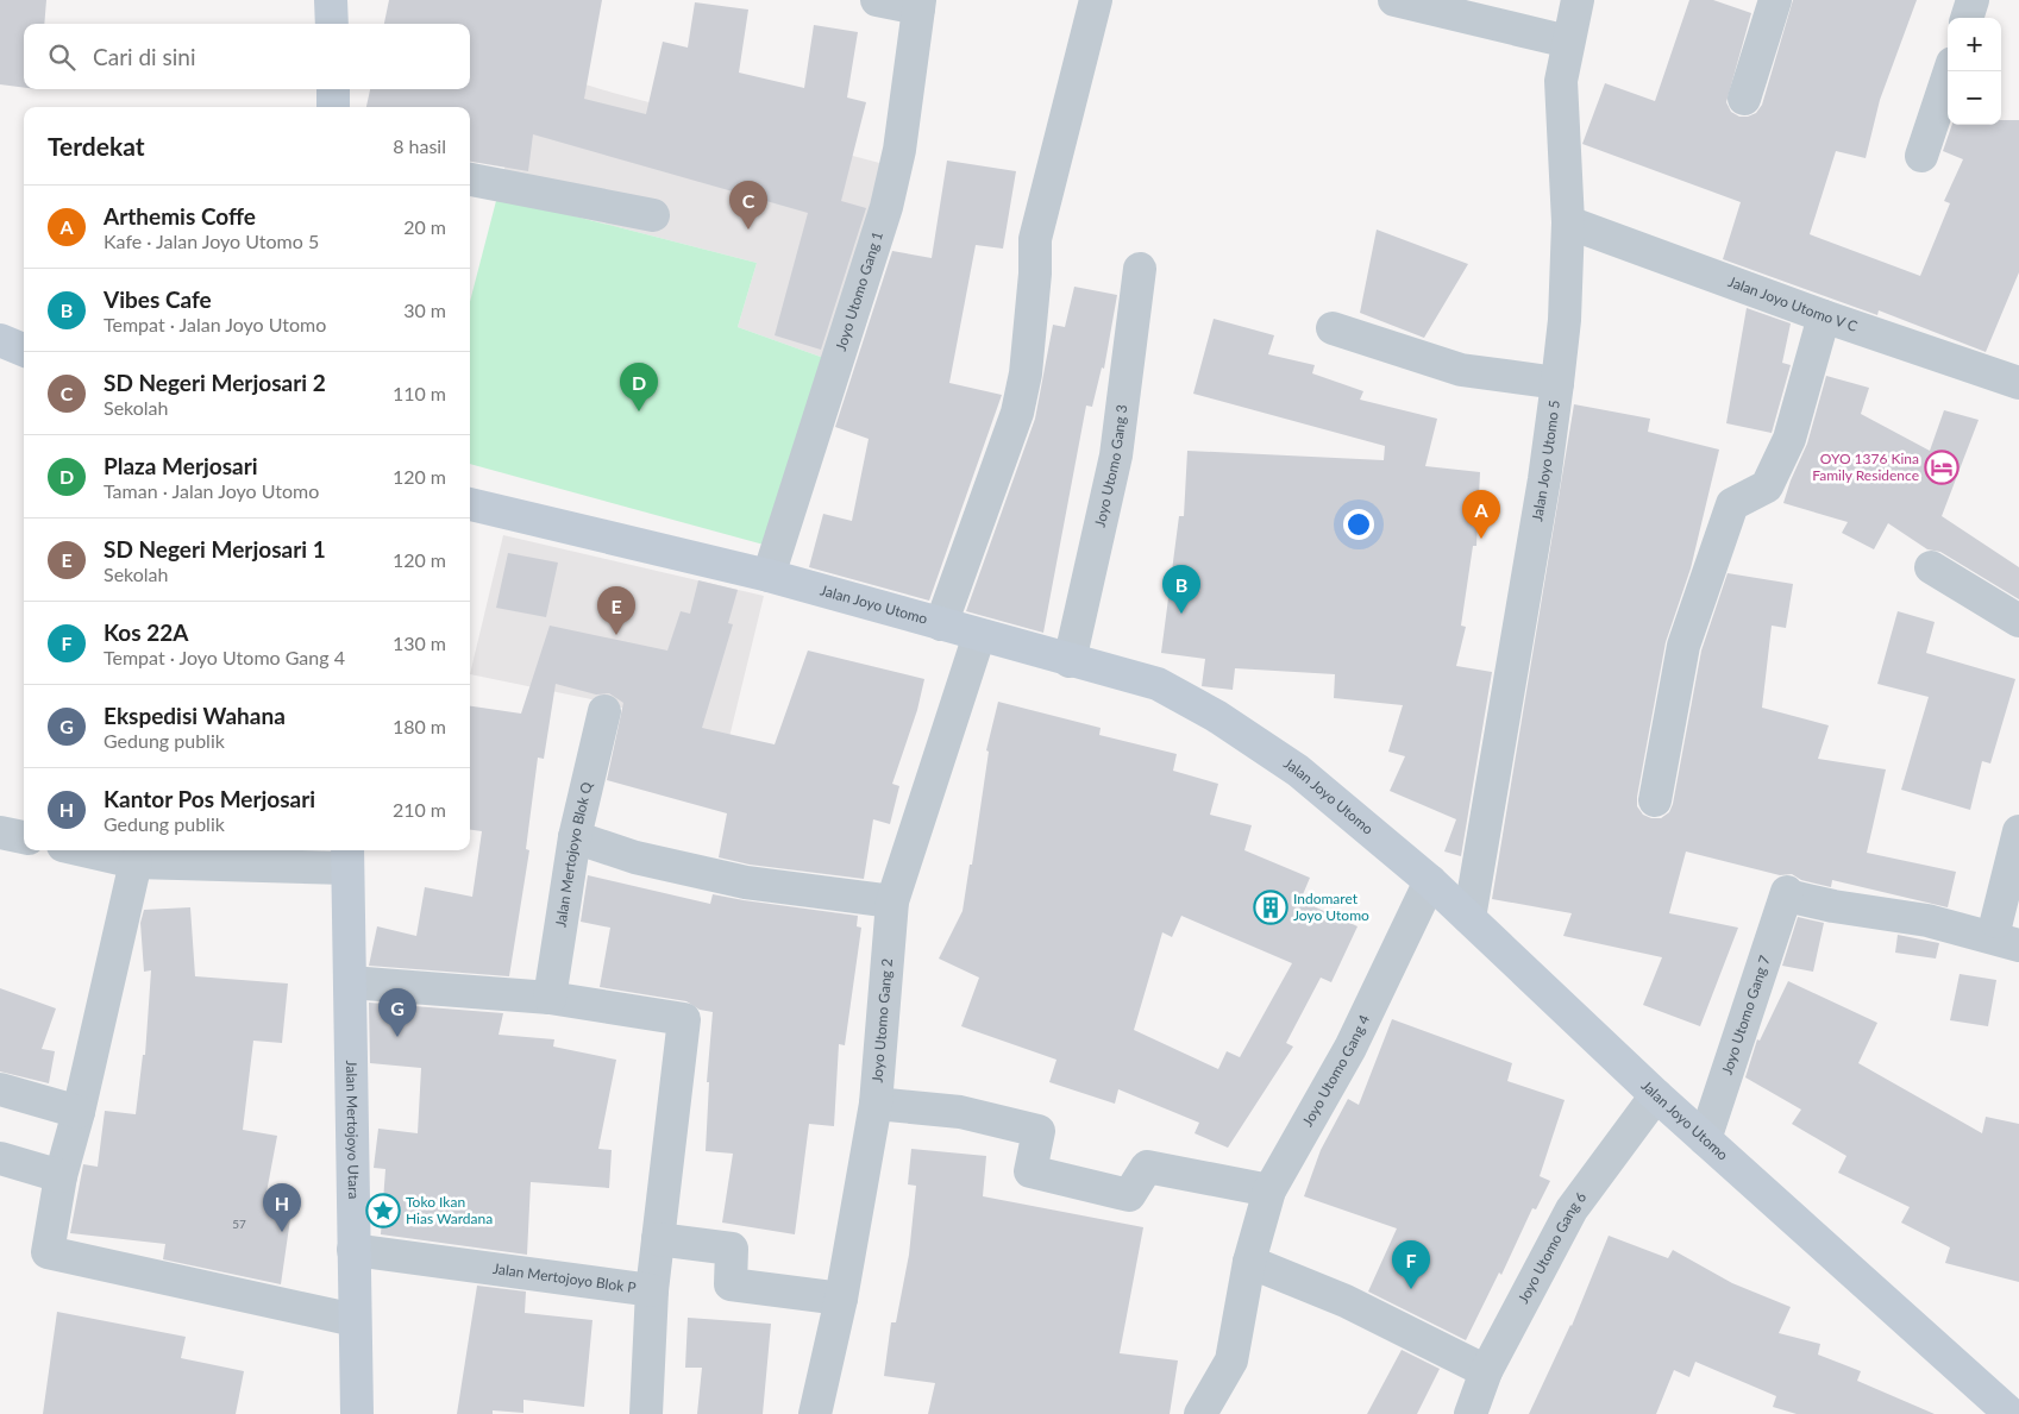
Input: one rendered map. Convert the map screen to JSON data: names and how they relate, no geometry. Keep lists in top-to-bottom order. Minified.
{"streets":{"main road":["Jalan Joyo Utomo","Jalan Mertojoyo Utara"],"street":["Joyo Utomo Gang 1","Jalan Joyo Utomo V C","Jalan Joyo Utomo 5","Joyo Utomo Gang 3","Jalan Mertojoyo Blok Q","Joyo Utomo Gang 7","Joyo Utomo Gang 2","Joyo Utomo Gang 4","Joyo Utomo Gang 6","Jalan Mertojoyo Blok P"]},"crossings":[["Joyo Utomo Gang 1","Jalan Joyo Utomo"],["Jalan Joyo Utomo V C","Jalan Joyo Utomo 5"],["Jalan Joyo Utomo 5","Jalan Joyo Utomo"],["Joyo Utomo Gang 3","Jalan Joyo Utomo"],["Jalan Joyo Utomo","Joyo Utomo Gang 7"],["Jalan Joyo Utomo","Joyo Utomo Gang 2"],["Jalan Joyo Utomo","Joyo Utomo Gang 4"],["Jalan Joyo Utomo","Joyo Utomo Gang 6"],["Jalan Mertojoyo Utara","Jalan Mertojoyo Blok P"]],"places":{"hotel":["OYO 1376 Kina Family Residence"],"building":["Indomaret Joyo Utomo"],"place":["Toko Ikan Hias Wardana"]},"house_numbers":["57"],"page":{"map_buttons":["+","−"],"search":"Cari di sini","heading":["Terdekat","8 hasil"],"pins":["C","D","A","B","E","G","H","F"],"list":[{"mark":"A","name":"Arthemis Coffe","note":"Kafe · Jalan Joyo Utomo 5","value":"20 m"},{"mark":"B","name":"Vibes Cafe","note":"Tempat · Jalan Joyo Utomo","value":"30 m"},{"mark":"C","name":"SD Negeri Merjosari 2","note":"Sekolah","value":"110 m"},{"mark":"D","name":"Plaza Merjosari","note":"Taman · Jalan Joyo Utomo","value":"120 m"},{"mark":"E","name":"SD Negeri Merjosari 1","note":"Sekolah","value":"120 m"},{"mark":"F","name":"Kos 22A","note":"Tempat · Joyo Utomo Gang 4","value":"130 m"},{"mark":"G","name":"Ekspedisi Wahana","note":"Gedung publik","value":"180 m"},{"mark":"H","name":"Kantor Pos Merjosari","note":"Gedung publik","value":"210 m"}]}}
